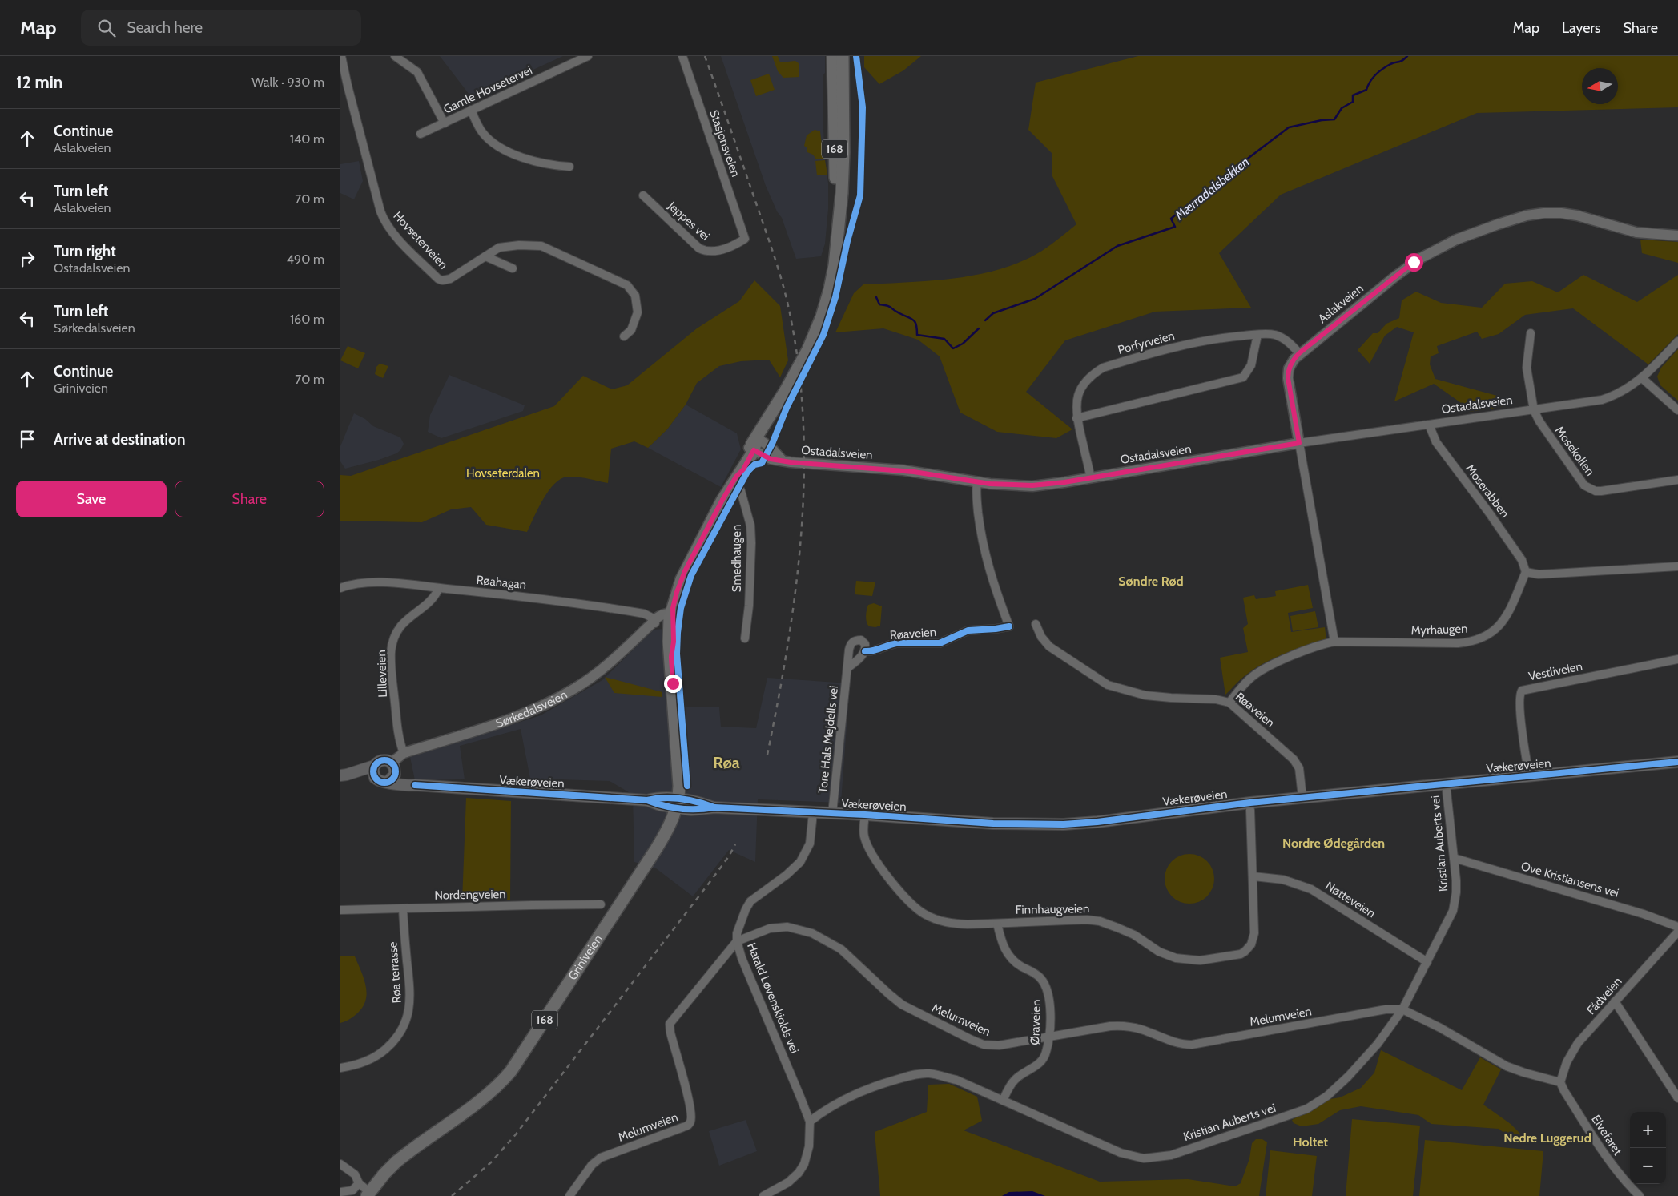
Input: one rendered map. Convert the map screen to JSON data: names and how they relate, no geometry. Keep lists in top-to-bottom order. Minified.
{"streets":{"main road":["168","Vækerøveien","Griniveien"],"street":["Gamle Hovsetervei","Stasjonsveien","Jeppes vei","Hovseterveien","Aslakveien","Porfyrveien","Ostadalsveien","Mosekollen","Moserabben","Smedhaugen","Røahagan","Myrhaugen","Røaveien","Vestliveien","Lilleveien","Sørkedalsveien","Tore Hals Mejdells vei","Kristian Auberts vei","Ove Kristiansens vei","Nordengveien","Nøtteveien","Finnhaugveien","Røa terrasse","Fådveien","Harald Løvenskiolds vei","Melumveien","Øraveien","Elvefaret"]},"crossings":[["Stasjonsveien","Jeppes vei"],["168","Ostadalsveien"],["168","Smedhaugen"],["168","Sørkedalsveien"],["168","Griniveien"],["Aslakveien","Porfyrveien"],["Aslakveien","Ostadalsveien"],["Aslakveien","Myrhaugen"],["Porfyrveien","Ostadalsveien"],["Ostadalsveien","Mosekollen"],["Ostadalsveien","Moserabben"],["Ostadalsveien","Røaveien"],["Moserabben","Myrhaugen"],["Røahagan","Lilleveien"],["Røahagan","Sørkedalsveien"],["Myrhaugen","Røaveien"],["Røaveien","Tore Hals Mejdells vei"],["Røaveien","Vækerøveien"],["Vestliveien","Vækerøveien"],["Lilleveien","Sørkedalsveien"],["Sørkedalsveien","Vækerøveien"],["Sørkedalsveien","Griniveien"],["Tore Hals Mejdells vei","Vækerøveien"],["Vækerøveien","Kristian Auberts vei"],["Vækerøveien","Finnhaugveien"],["Vækerøveien","Griniveien"],["Vækerøveien","Harald Løvenskiolds vei"],["Kristian Auberts vei","Ove Kristiansens vei"],["Kristian Auberts vei","Nøtteveien"],["Kristian Auberts vei","Harald Løvenskiolds vei"],["Kristian Auberts vei","Melumveien"],["Kristian Auberts vei","Øraveien"],["Nordengveien","Røa terrasse"],["Nøtteveien","Finnhaugveien"],["Finnhaugveien","Øraveien"],["Fådveien","Melumveien"],["Fådveien","Elvefaret"],["Harald Løvenskiolds vei","Melumveien"],["Melumveien","Øraveien"],["Melumveien","Elvefaret"]],"districts":["Søndre Rød","Røa","Nordre Ødegården","Nedre Luggerud","Holtet"],"water":["Mærradalsbekken"],"parks":["Hovseterdalen"],"north":"left","page":{"header":"Map","search":"Search here","nav":["Map","Layers","Share"],"heading":["12 min","Walk · 930 m"],"list":[["Continue","Aslakveien","140 m"],["Turn left","Aslakveien","70 m"],["Turn right","Ostadalsveien","490 m"],["Turn left","Sørkedalsveien","160 m"],["Continue","Griniveien","70 m"],"Arrive at destination"],"buttons":["Save","Share"],"map_buttons":["+","−"]}}
